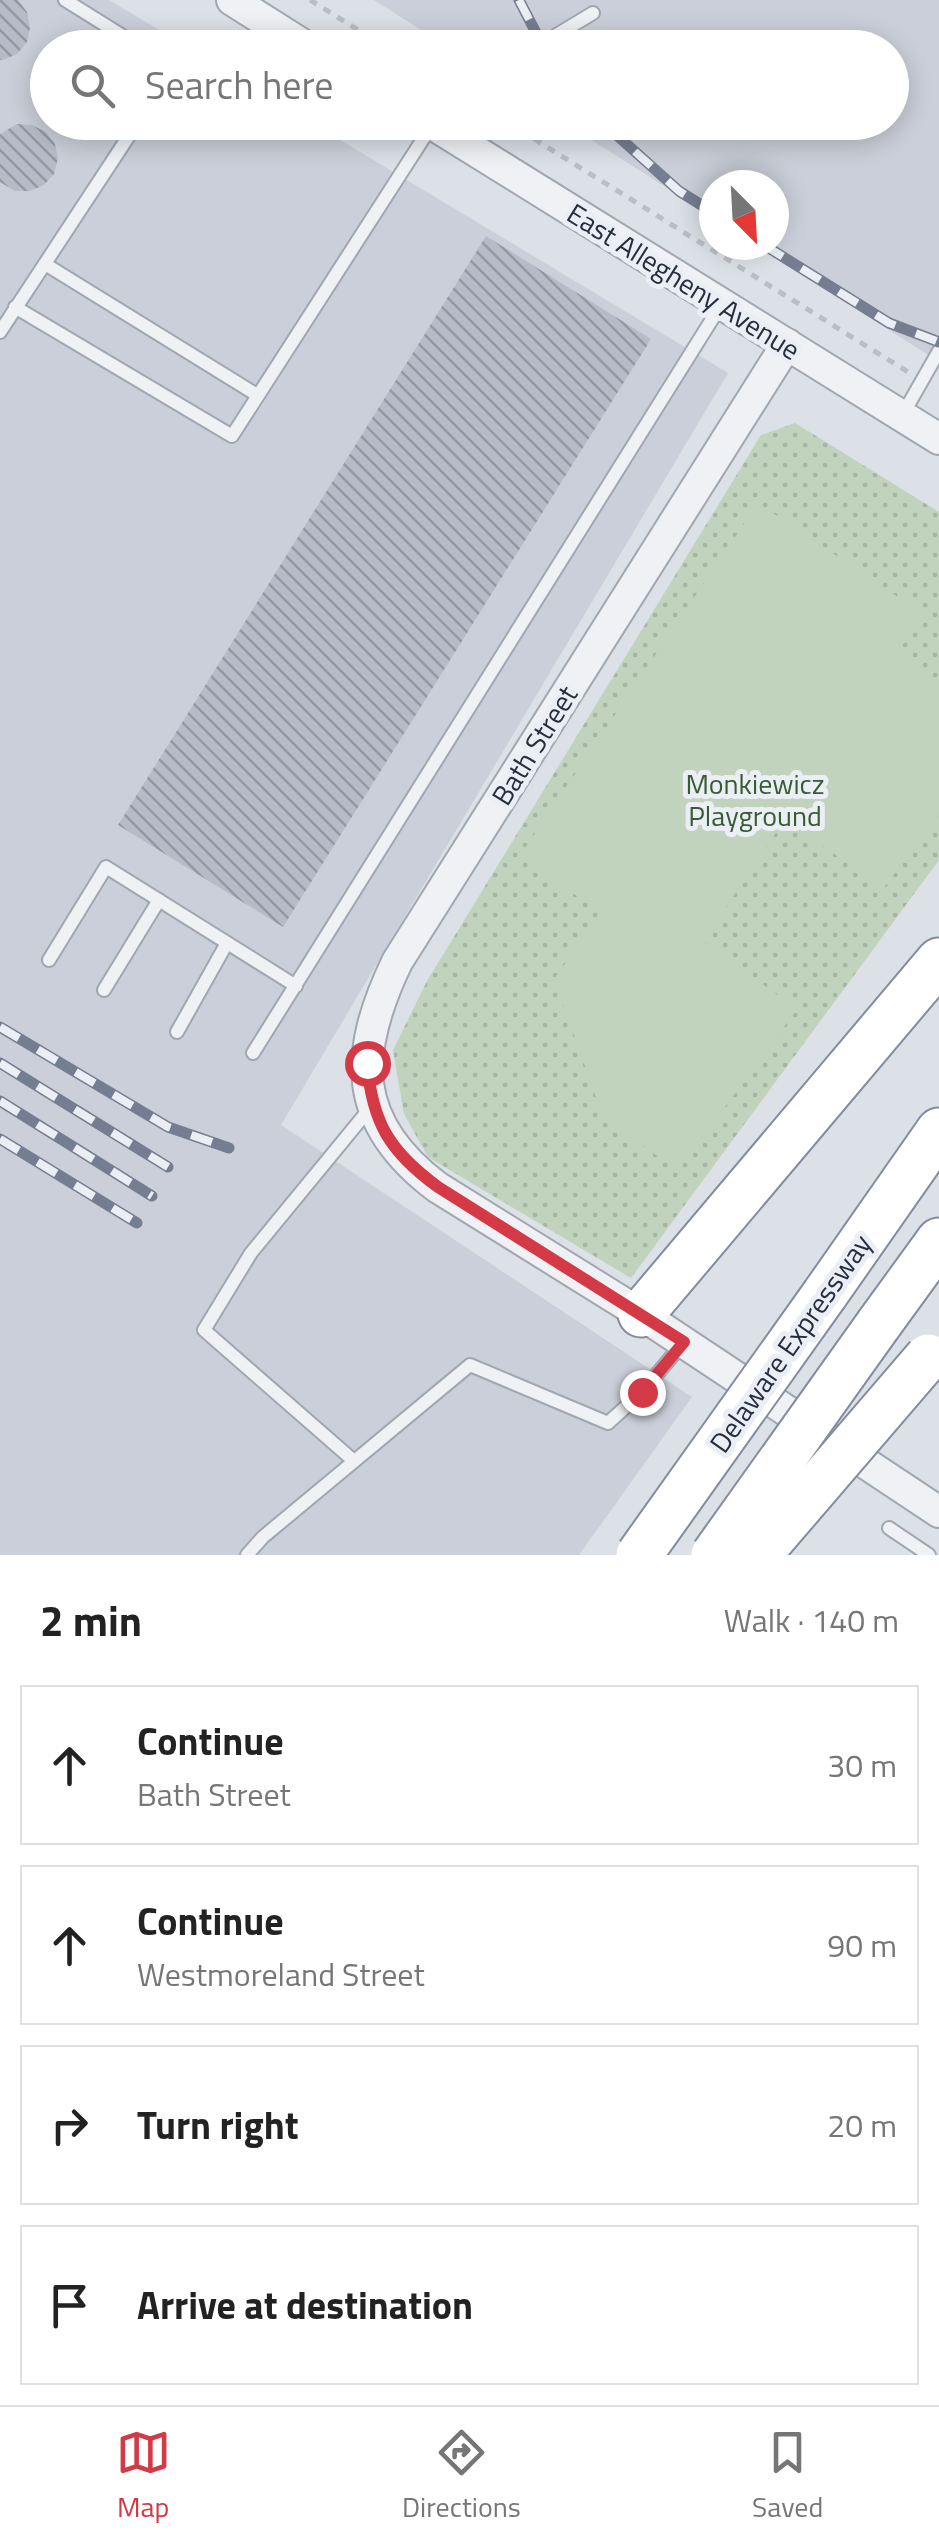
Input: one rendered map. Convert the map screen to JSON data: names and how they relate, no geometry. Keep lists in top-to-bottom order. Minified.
{"streets":{"highway":["Delaware Expressway"],"street":["East Allegheny Avenue","Bath Street"]},"crossings":[["East Allegheny Avenue","Bath Street"]],"parks":["Monkiewicz Playground"],"north":"bottom right","page":{"search":"Search here","heading":["2 min","Walk · 140 m"],"list":[["Continue","Bath Street","30 m"],["Continue","Westmoreland Street","90 m"],["Turn right","20 m"],"Arrive at destination"],"nav":["Map","Directions","Saved"]}}
